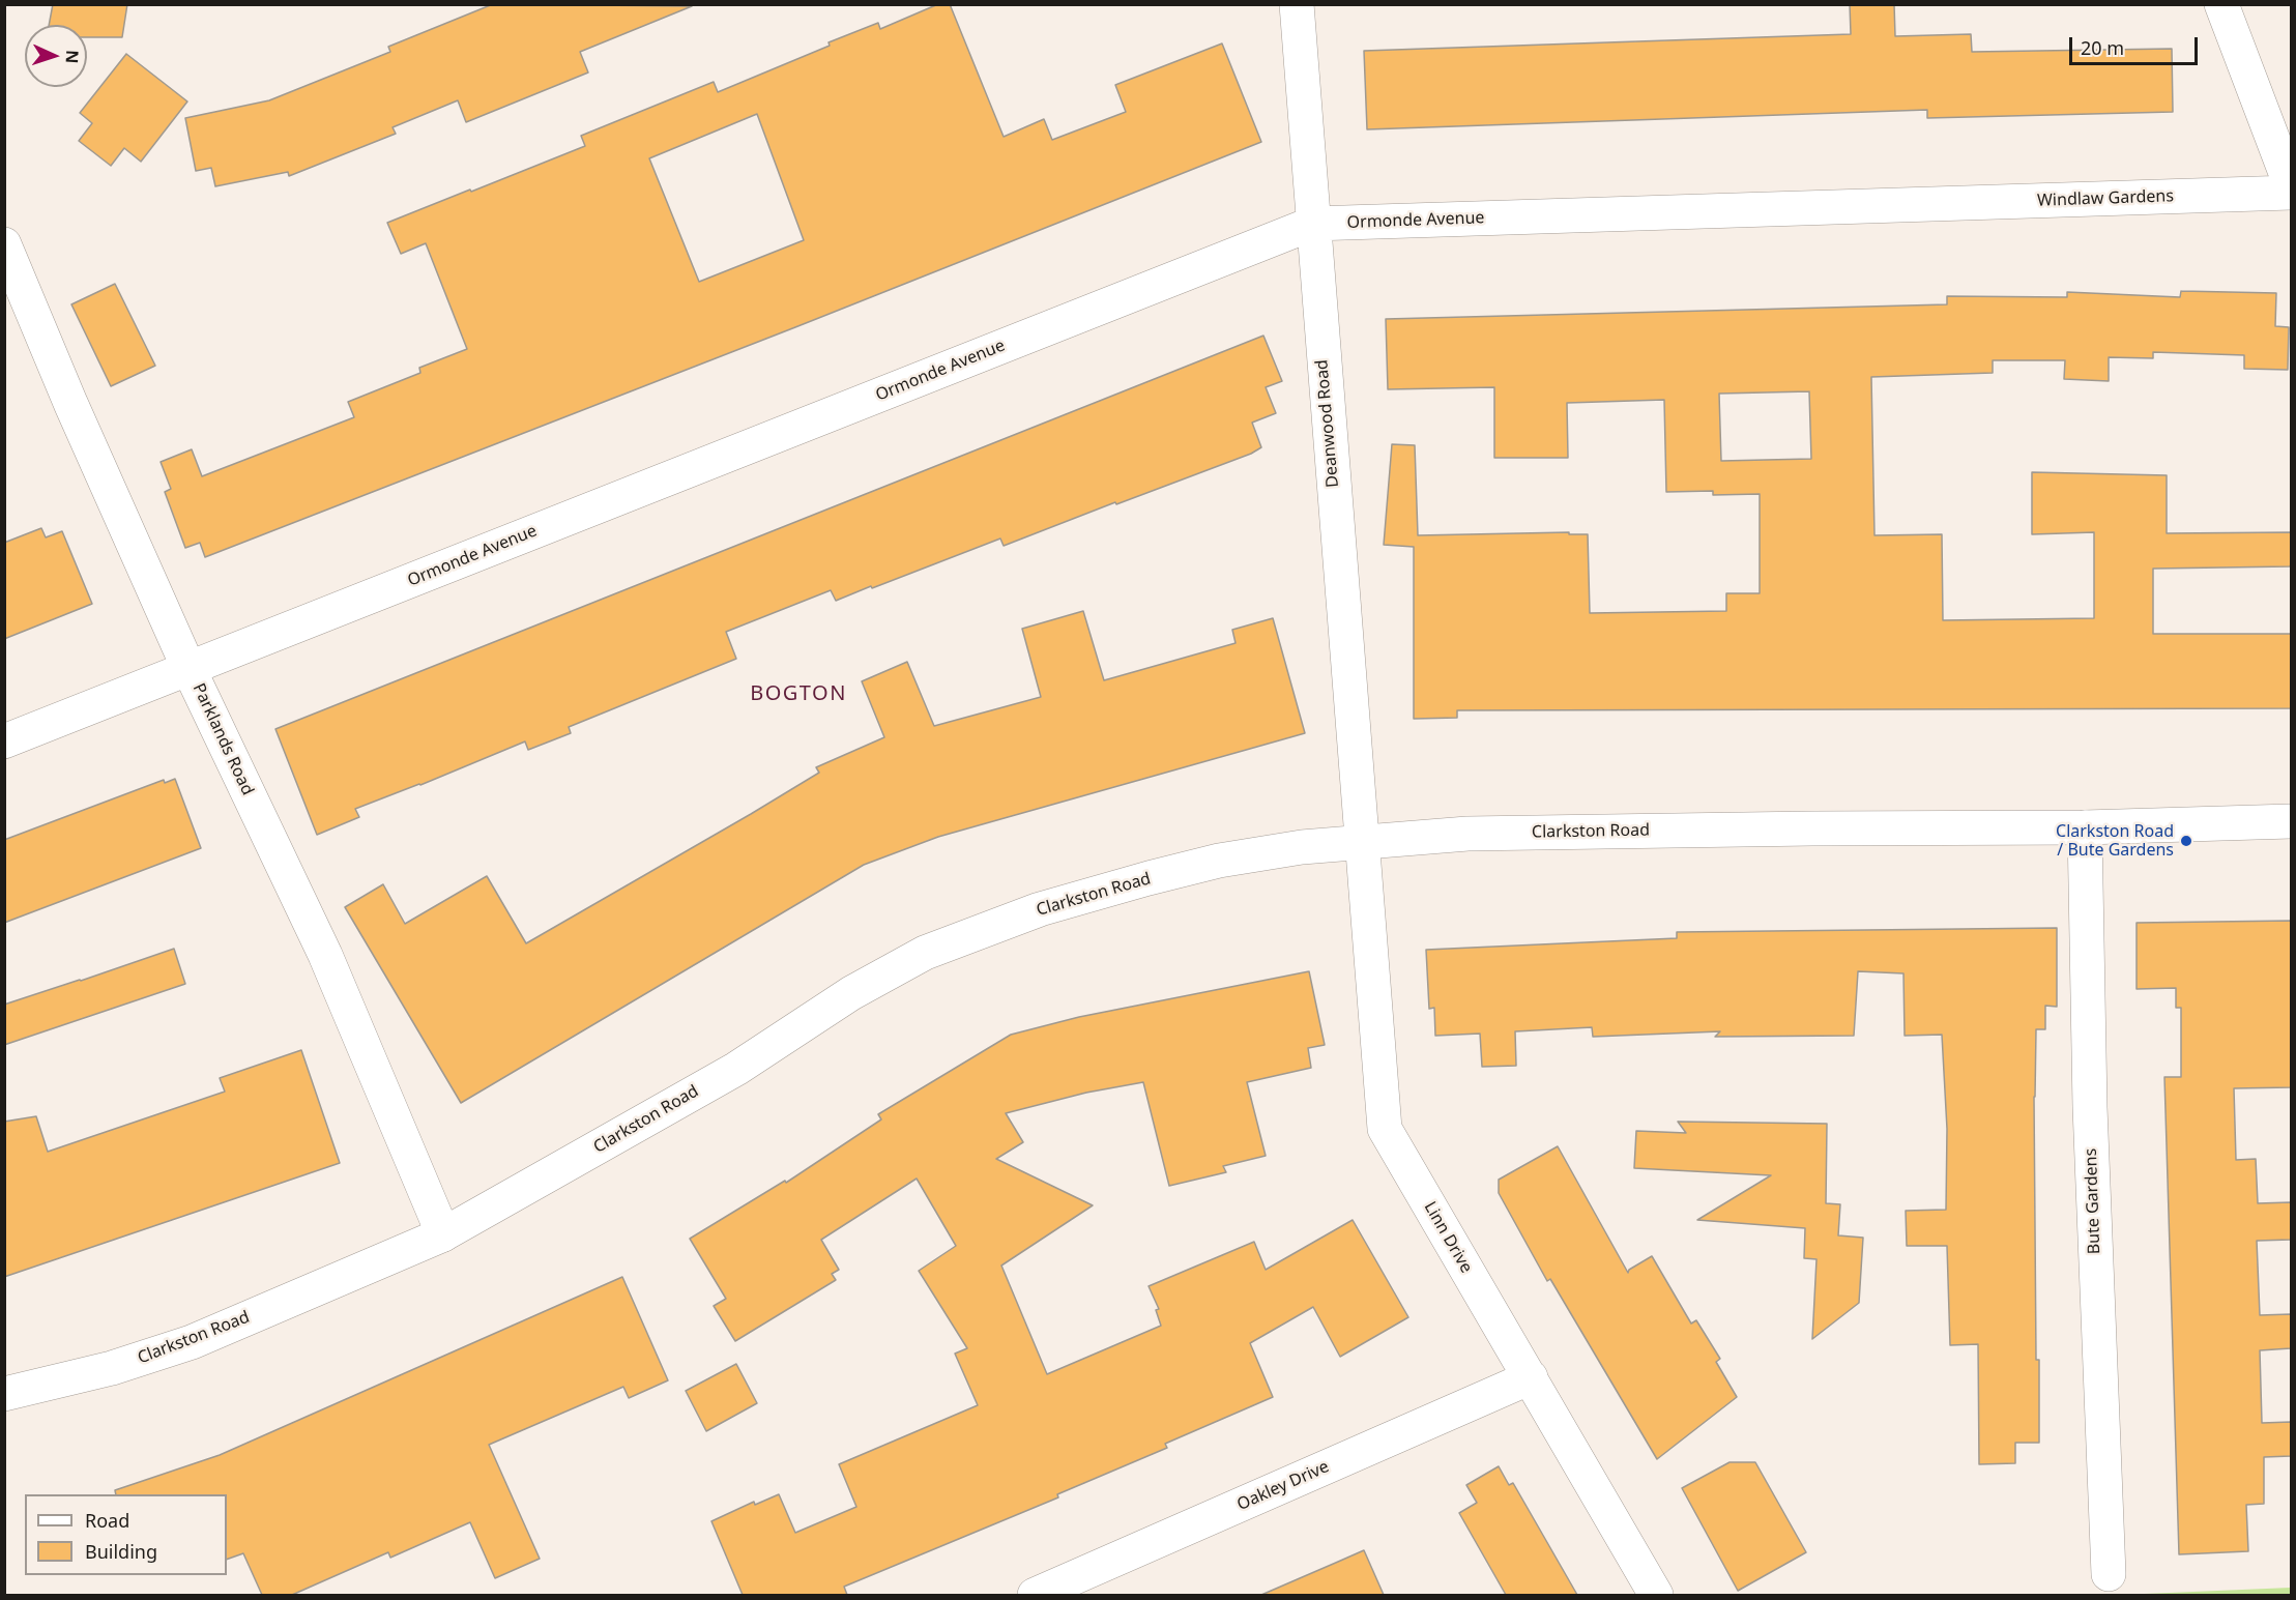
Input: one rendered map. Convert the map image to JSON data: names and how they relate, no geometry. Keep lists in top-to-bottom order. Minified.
{"streets":{"street":["Windlaw Gardens","Ormonde Avenue","Deanwood Road","Parklands Road","Clarkston Road","Bute Gardens","Linn Drive","Oakley Drive"]},"crossings":[["Windlaw Gardens","Ormonde Avenue"],["Ormonde Avenue","Deanwood Road"],["Ormonde Avenue","Parklands Road"],["Deanwood Road","Clarkston Road"],["Deanwood Road","Linn Drive"],["Parklands Road","Clarkston Road"],["Clarkston Road","Bute Gardens"],["Clarkston Road","Linn Drive"],["Linn Drive","Oakley Drive"]],"districts":["BOGTON"],"places":["Clarkston Road / Bute Gardens"],"legend":["Road","Building"],"scale_bar":"20 m","north":"right"}
